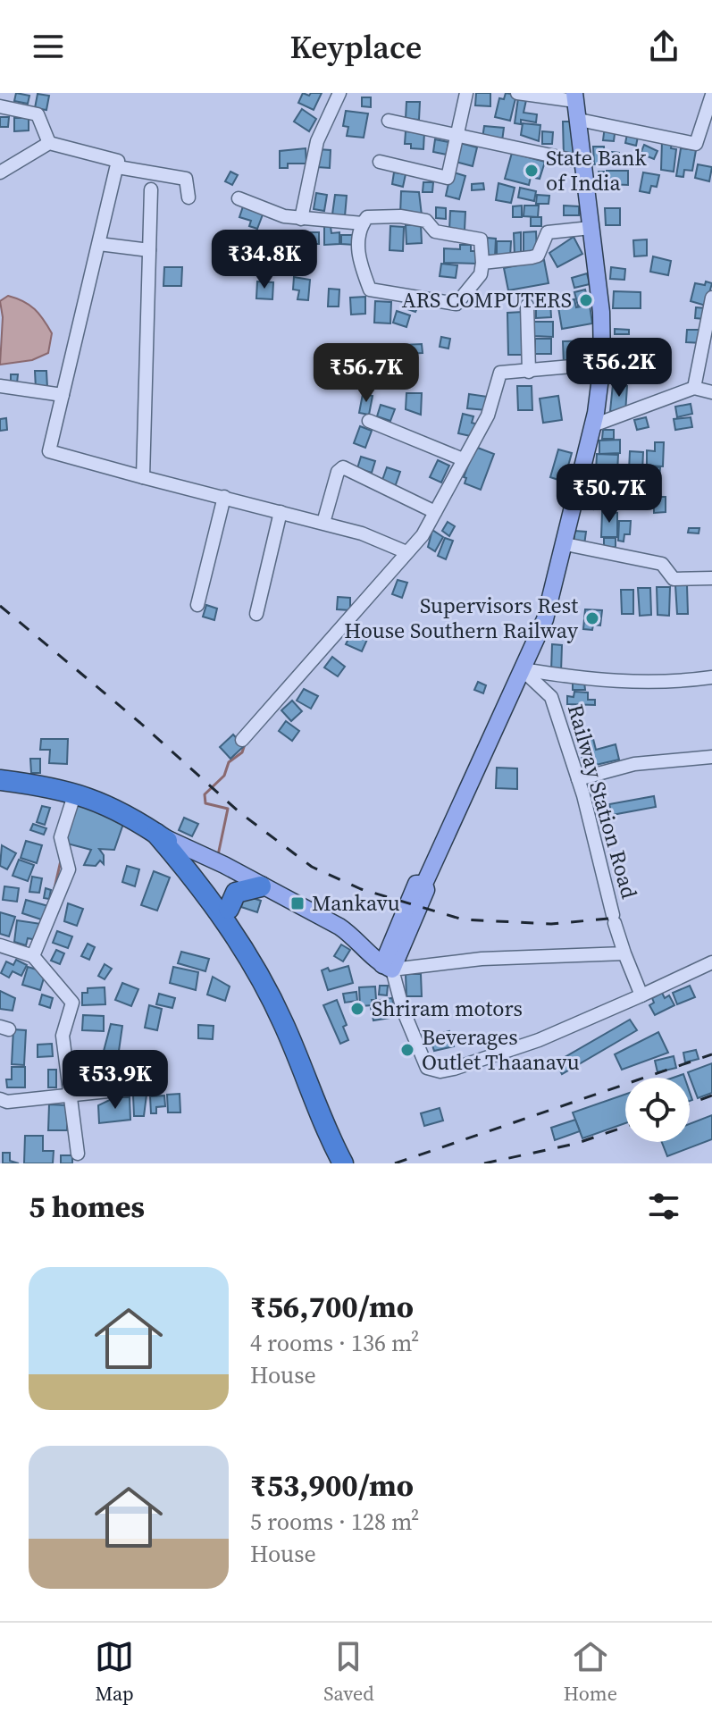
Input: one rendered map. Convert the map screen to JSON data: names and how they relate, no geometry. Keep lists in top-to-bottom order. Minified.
{"streets":{"street":["Railway Station Road"]},"places":{"other":["State Bank of India","ARS COMPUTERS","Supervisors Rest House Southern Railway","Shriram motors","Beverages Outlet Thaanavu"],"transit":["Mankavu"]},"page":{"header":"Keyplace","price":["₹34.8K","₹56.2K","₹56.7K","₹50.7K","₹53.9K"],"heading":"5 homes","list":[{"name":"₹56,700/mo","note":"4 rooms · 136 m² · House"},{"name":"₹53,900/mo","note":"5 rooms · 128 m² · House"}],"tabs":["Map","Saved","Home"]}}
